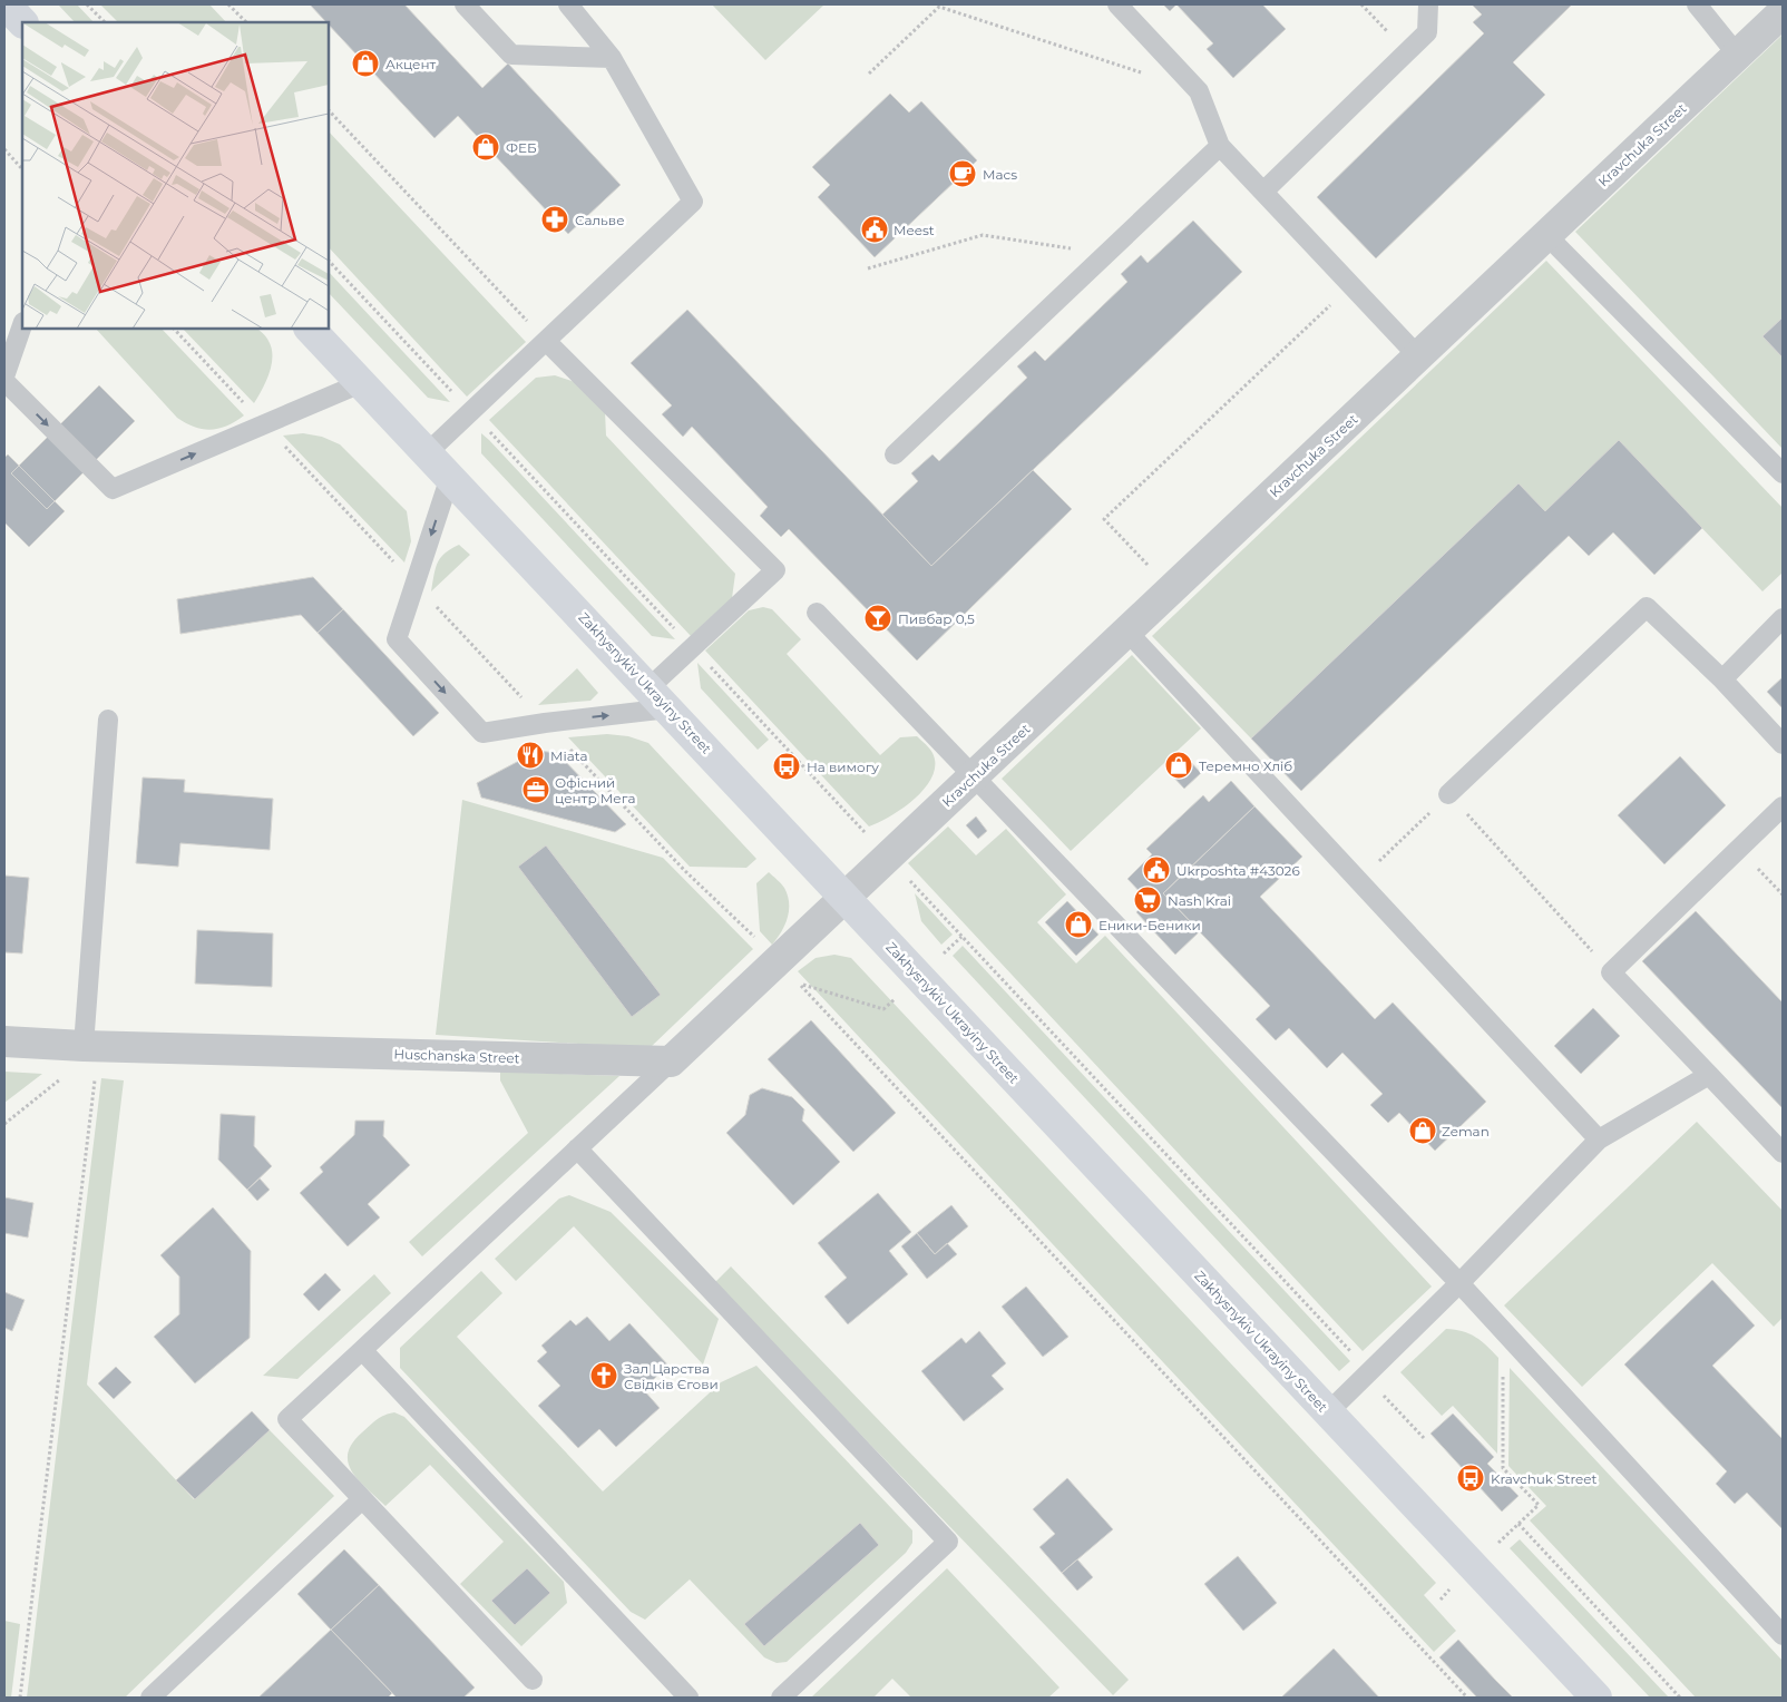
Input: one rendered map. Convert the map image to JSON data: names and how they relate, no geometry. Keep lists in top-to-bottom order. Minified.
{"streets":{"main road":["Zakhysnykiv Ukrayiny Street"],"street":["Kravchuka Street","Huschanska Street"]},"crossings":[["Kravchuka Street","Zakhysnykiv Ukrayiny Street"]],"places":{"shop":["Акцент","ФЕБ","Теремно Хліб","Еники-Беники","Zeman"],"cafe":["Macs"],"pharmacy":["Сальве"],"public building":["Meest","Ukrposhta #43026"],"bar":["Пивбар 0,5"],"restaurant":["Miata"],"bus stop":["На вимогу","Kravchuk Street"],"office":["Офісний центр Мега"],"supermarket":["Nash Krai"],"church":["Зал Царства Свідків Єгови"]}}
